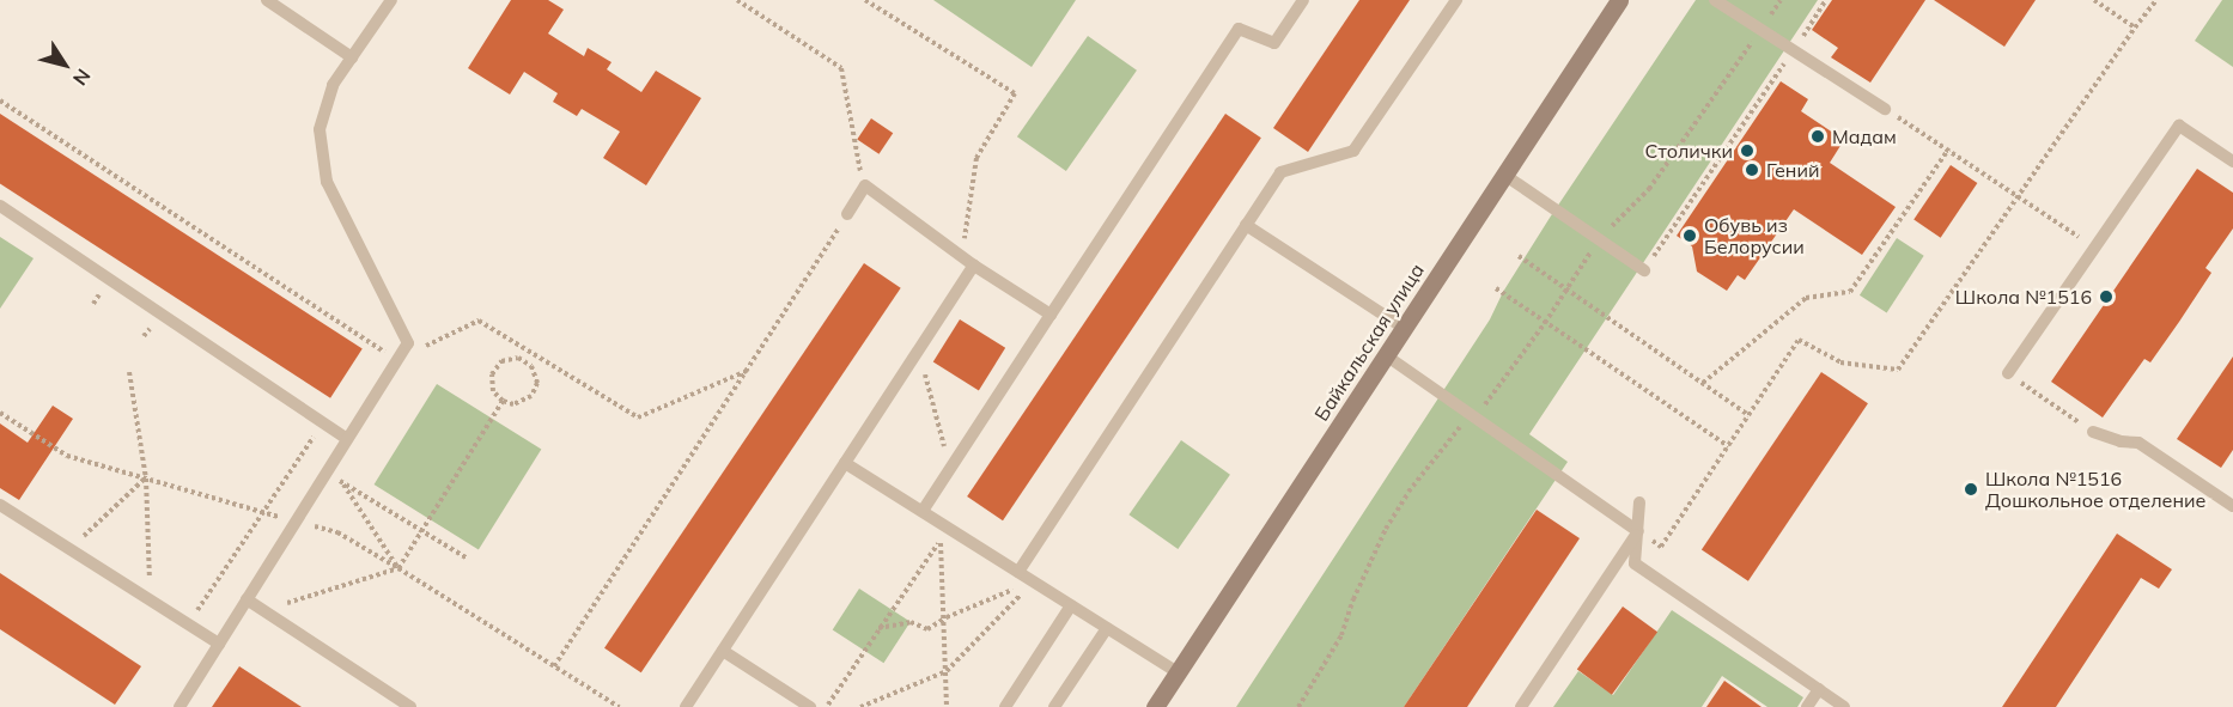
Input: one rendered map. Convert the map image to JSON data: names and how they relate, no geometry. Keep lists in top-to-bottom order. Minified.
{"streets":{"street":["Байкальская улица"]},"places":["Мадам","Столички","Гений","Обувь из Белорусии","Школа №1516","Школа №1516 Дошкольное отделение"],"north":"bottom right"}
